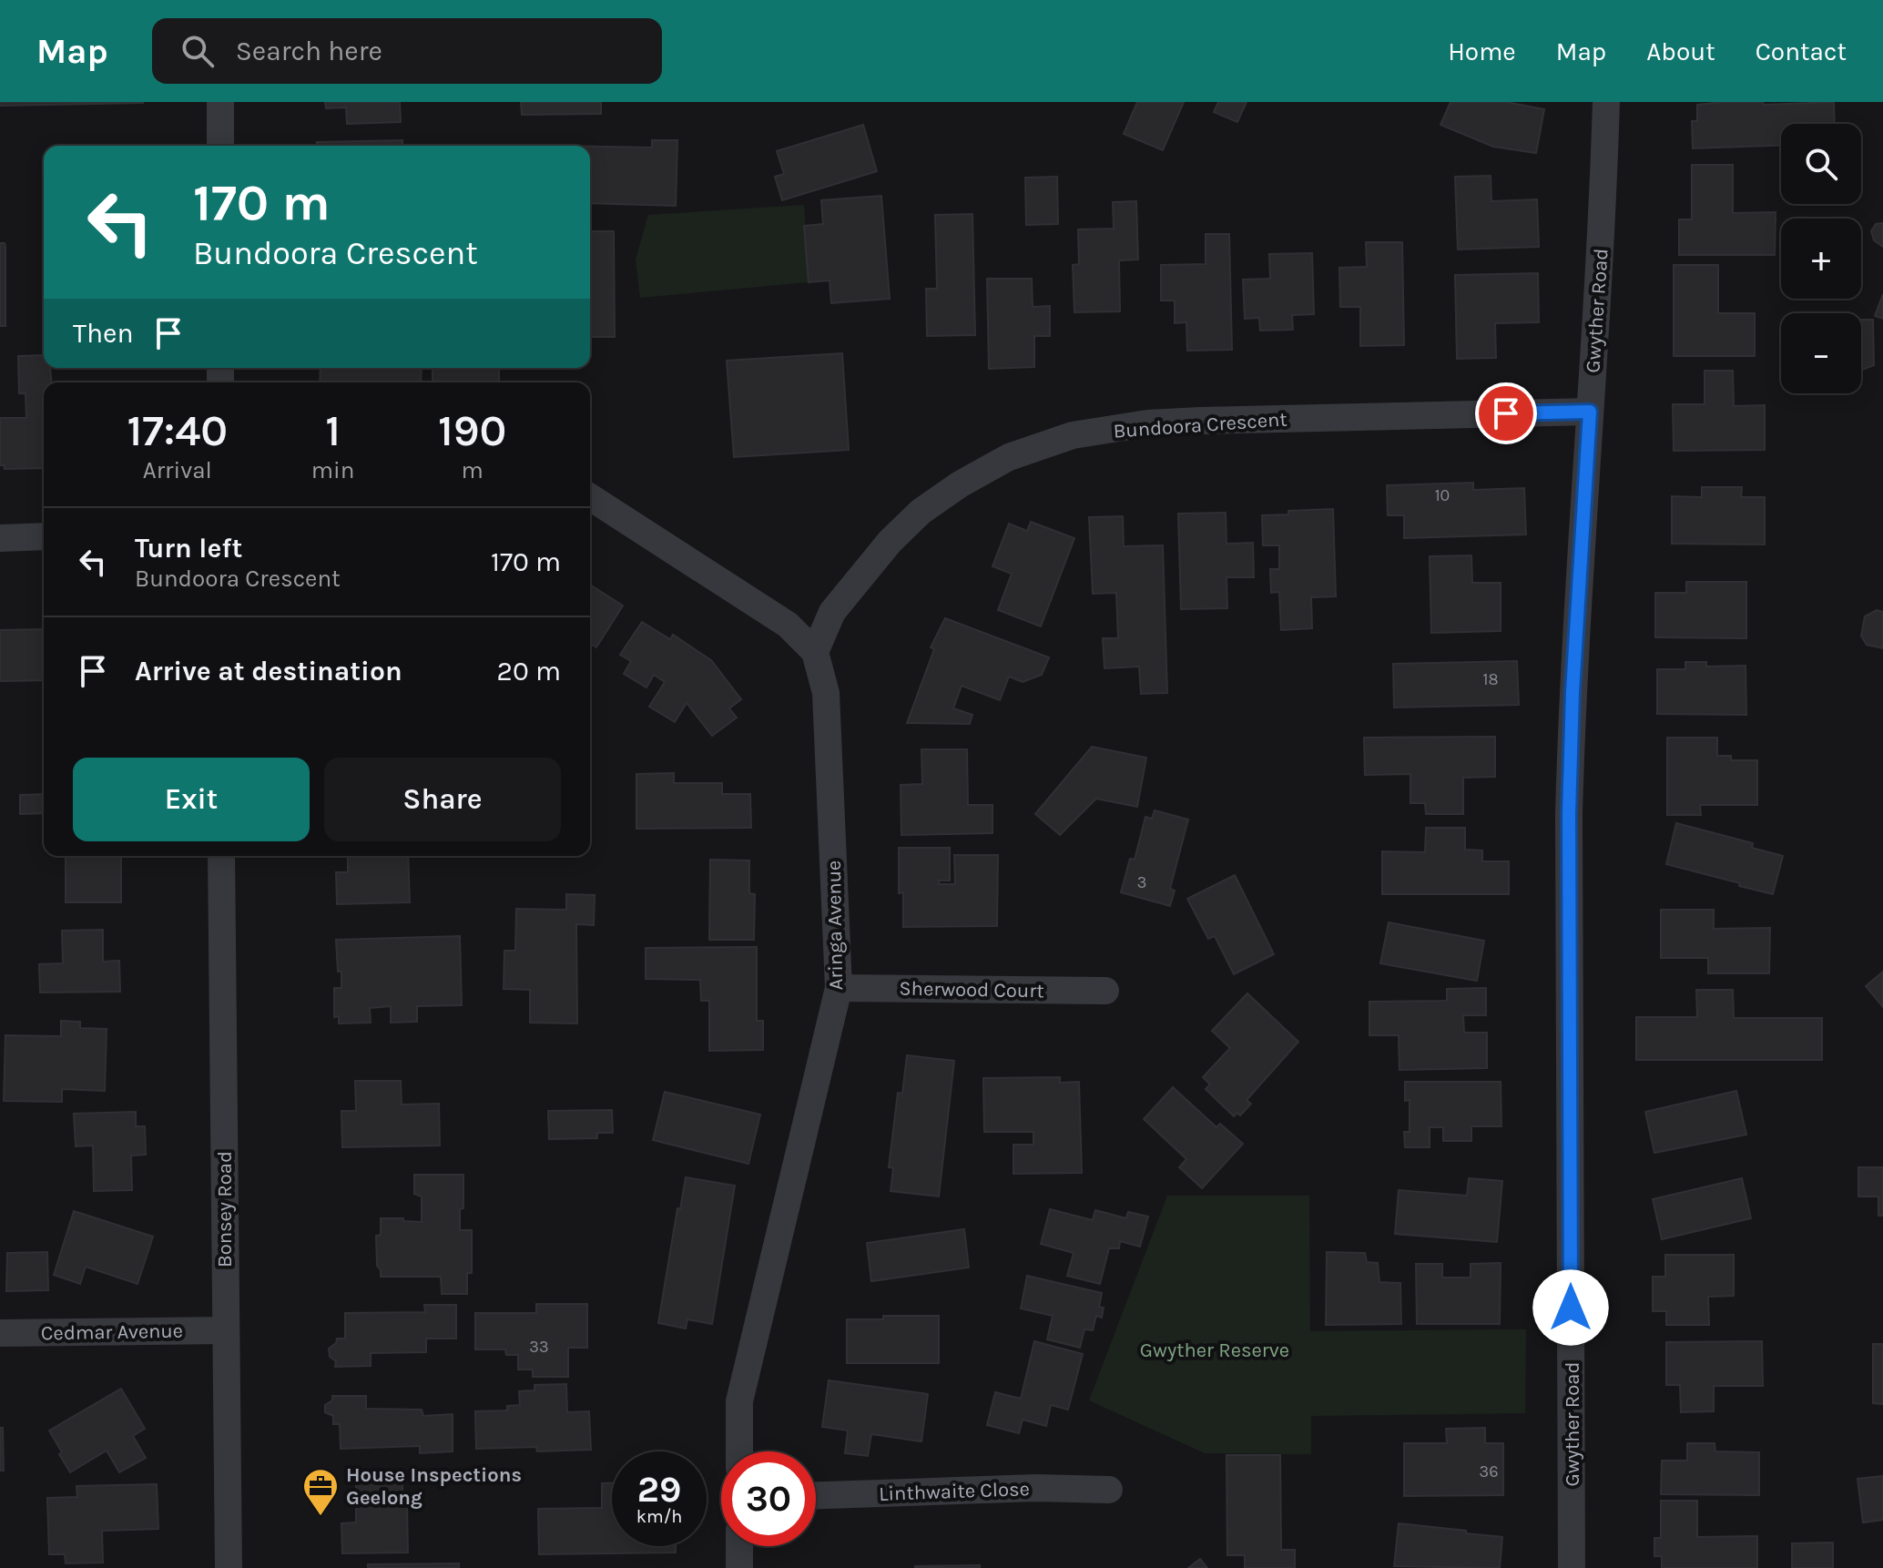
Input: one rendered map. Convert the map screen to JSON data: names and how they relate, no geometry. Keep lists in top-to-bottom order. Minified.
{"streets":{"street":["Gwyther Road","Bundoora Crescent","Aringa Avenue","Sherwood Court","Bonsey Road","Cedmar Avenue","Linthwaite Close"]},"crossings":[["Gwyther Road","Bundoora Crescent"],["Bundoora Crescent","Aringa Avenue"],["Aringa Avenue","Sherwood Court"],["Bonsey Road","Cedmar Avenue"]],"parks":["Gwyther Reserve"],"places":{"office":["House Inspections Geelong"]},"house_numbers":["10","18","3","33","36"],"page":{"header":"Map","search":"Search here","nav":["Home","Map","About","Contact"],"map_buttons":["+","−"],"turn":["170 m","Bundoora Crescent"],"then":"Then","eta":["17:40","Arrival","1","min","190","m"],"list":[{"name":"Turn left","note":"Bundoora Crescent","value":"170 m"},{"name":"Arrive at destination","value":"20 m"}],"buttons":["Exit","Share"],"speed":"29 km/h","limit":"30"}}
